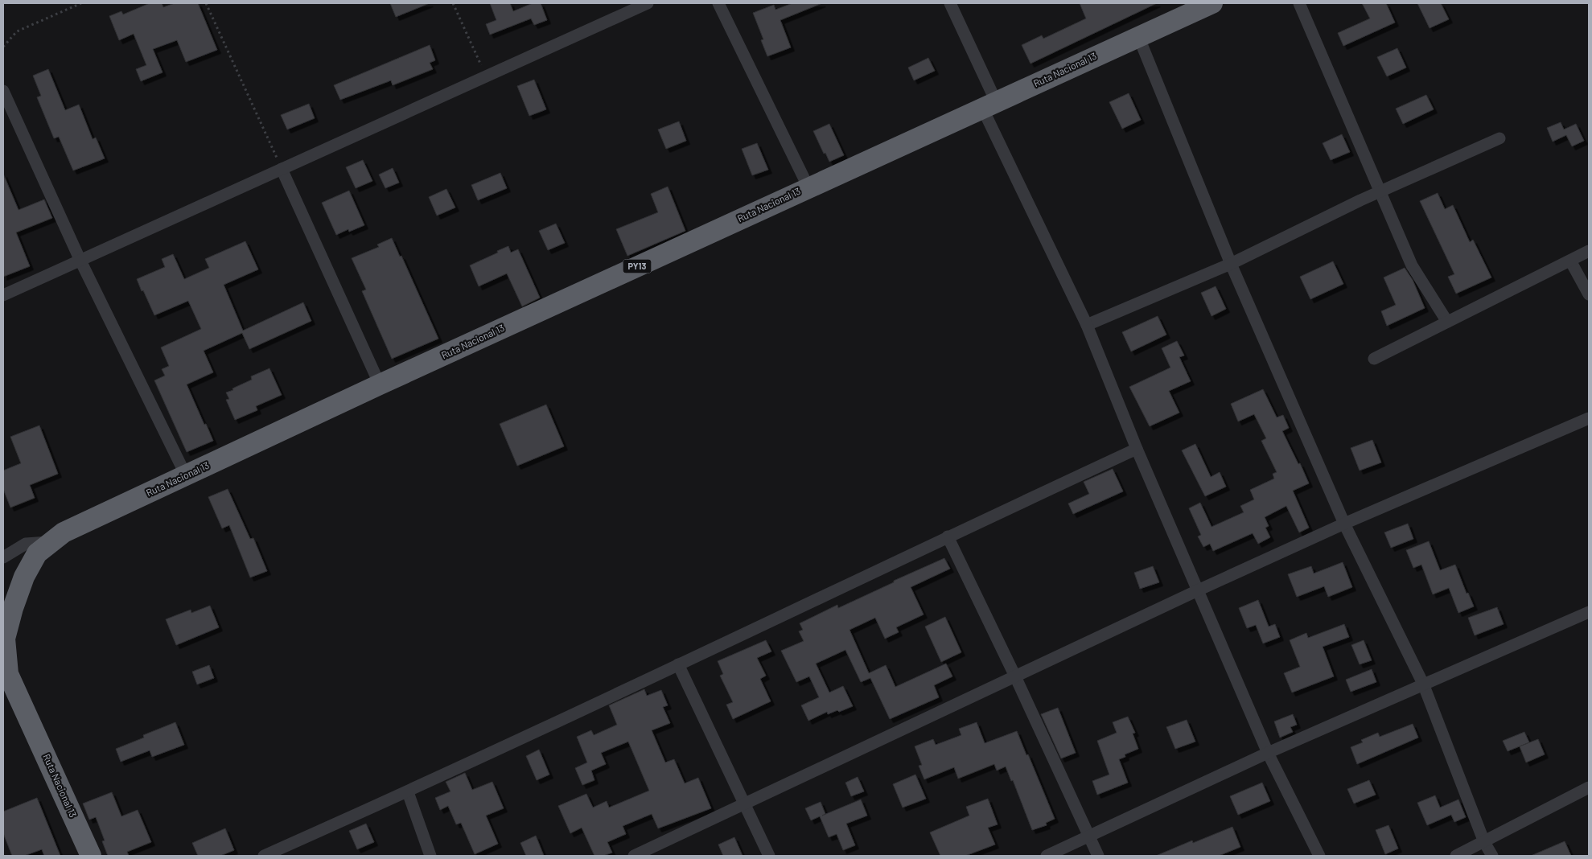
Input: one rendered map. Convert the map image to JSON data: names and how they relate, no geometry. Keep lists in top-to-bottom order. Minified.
{"streets":{"highway":["Ruta Nacional 13","PY13"]}}
